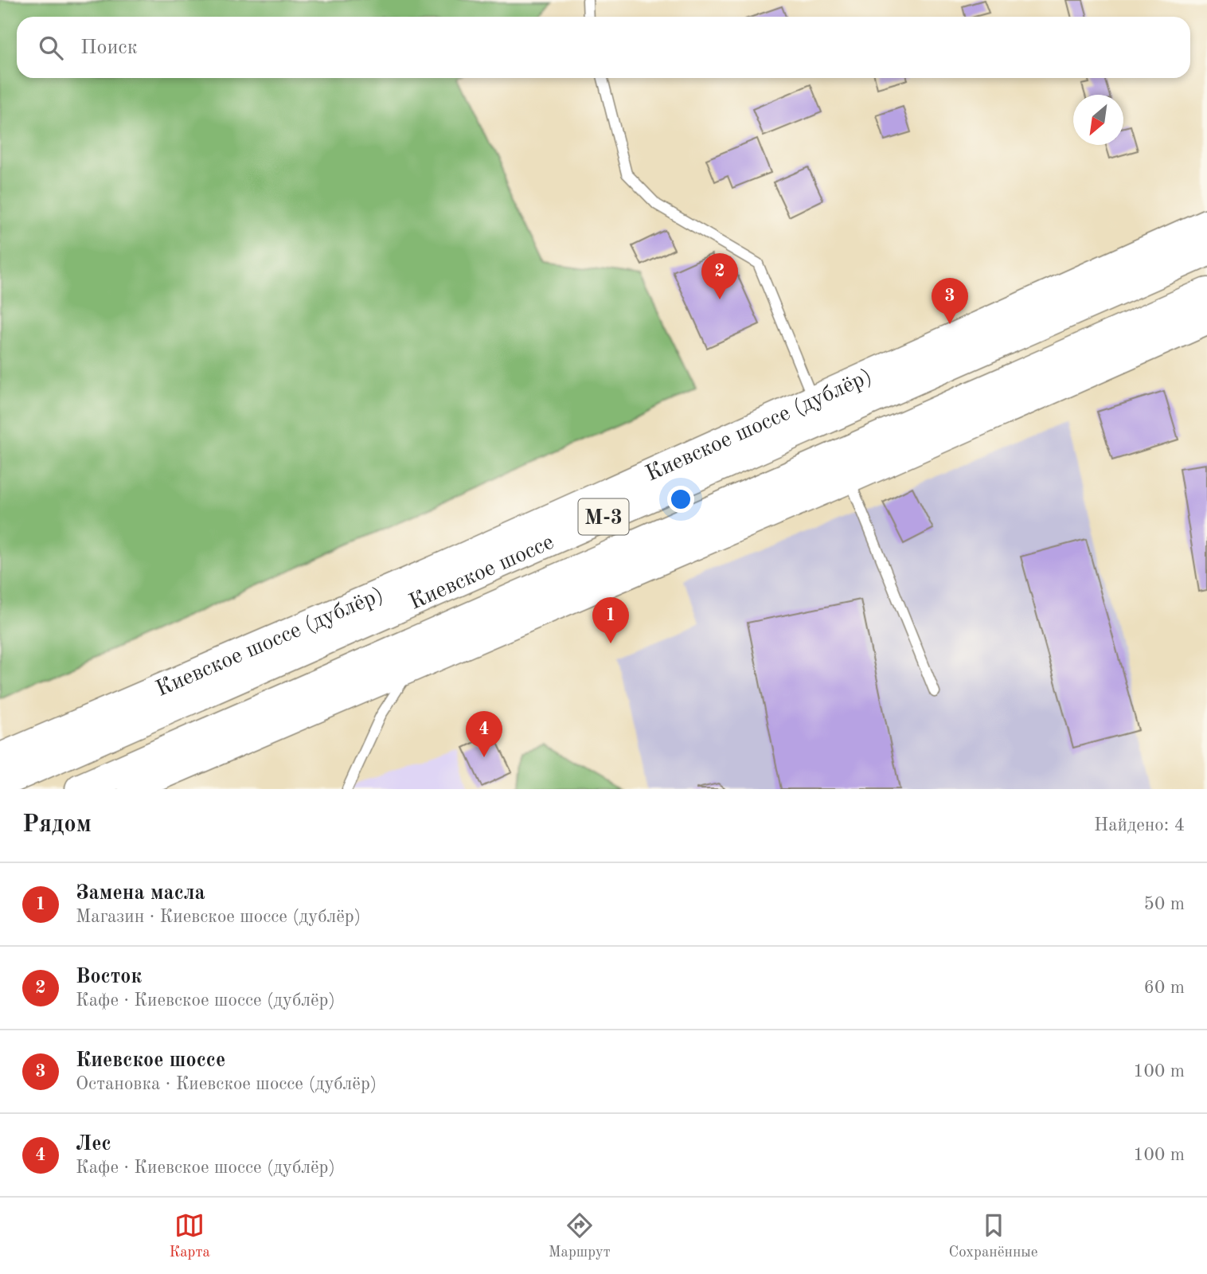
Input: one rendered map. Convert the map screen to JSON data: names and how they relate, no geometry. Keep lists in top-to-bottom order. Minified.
{"streets":{"highway":["М-3","Киевское шоссе"],"main road":["Киевское шоссе (дублёр)"]},"north":"bottom left","page":{"search":"Поиск","pins":["2","3","1","4"],"heading":["Рядом","Найдено: 4"],"list":[{"mark":"1","name":"Замена масла","note":"Магазин · Киевское шоссе (дублёр)","value":"50 m"},{"mark":"2","name":"Восток","note":"Кафе · Киевское шоссе (дублёр)","value":"60 m"},{"mark":"3","name":"Киевское шоссе","note":"Остановка · Киевское шоссе (дублёр)","value":"100 m"},{"mark":"4","name":"Лес","note":"Кафе · Киевское шоссе (дублёр)","value":"100 m"}],"nav":["Карта","Маршрут","Сохранённые"]}}
